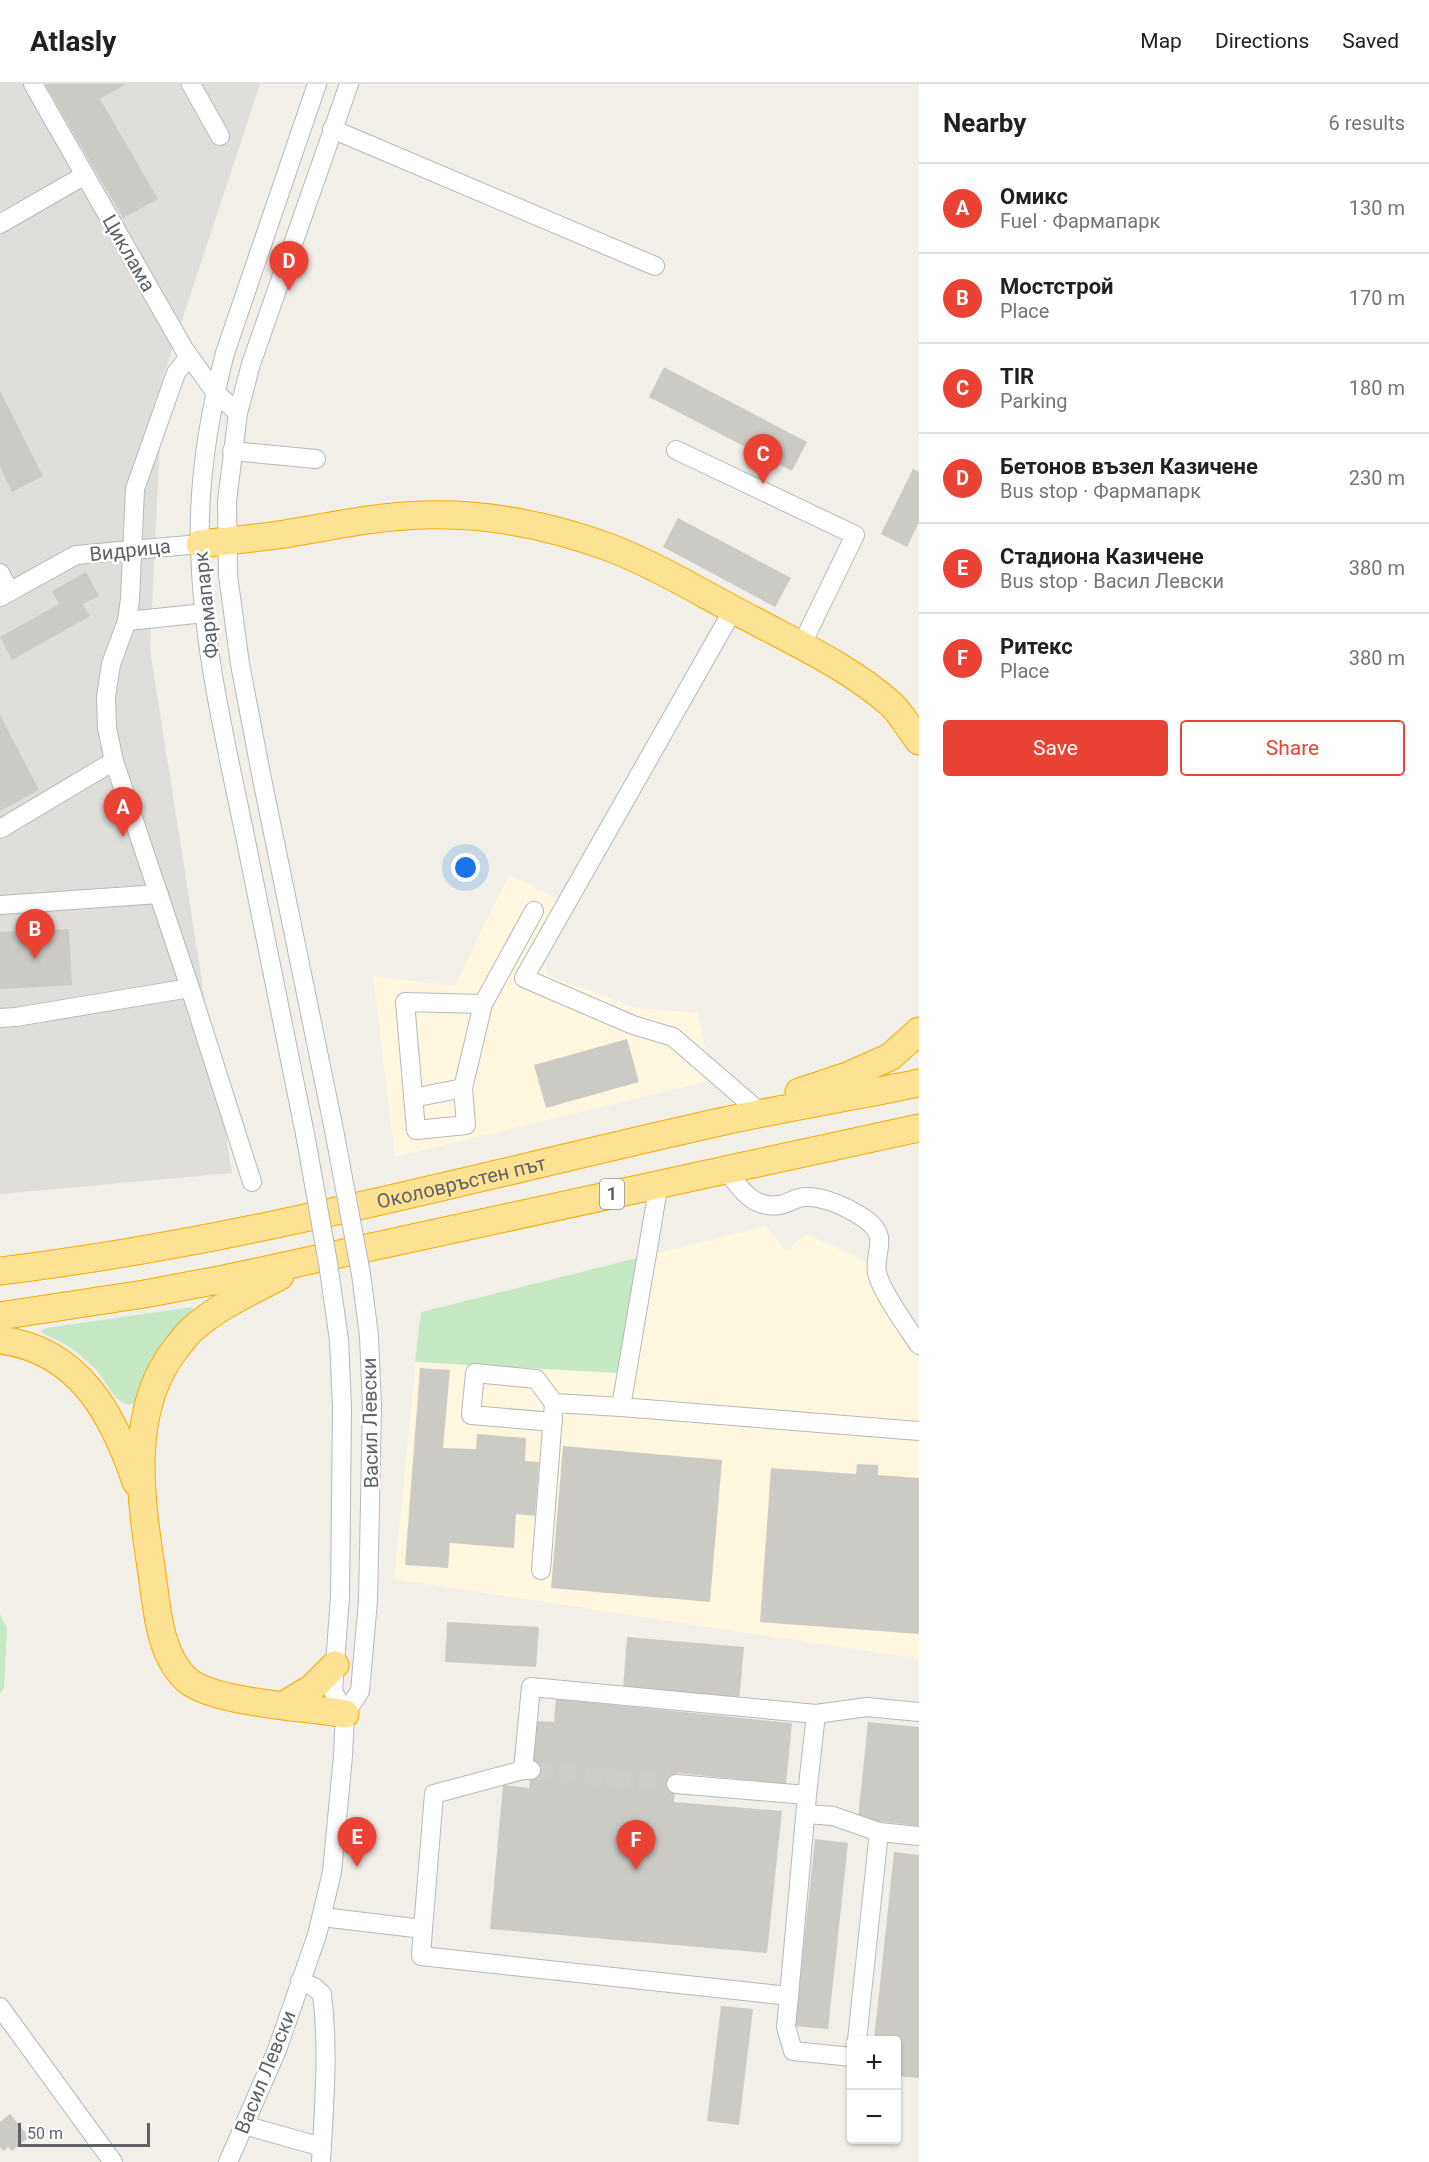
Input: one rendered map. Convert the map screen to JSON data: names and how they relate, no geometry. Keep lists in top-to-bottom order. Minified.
{"streets":{"highway":["Околовръстен път","1"],"street":["Циклама","Видрица","Фармапарк","Васил Левски"]},"crossings":[["Циклама","Фармапарк"],["Видрица","Фармапарк"],["Фармапарк","Васил Левски"]],"scale_bar":"50 m","page":{"header":"Atlasly","nav":["Map","Directions","Saved"],"heading":["Nearby","6 results"],"list":[{"mark":"A","name":"Омикс","note":"Fuel · Фармапарк","value":"130 m"},{"mark":"B","name":"Мостстрой","note":"Place","value":"170 m"},{"mark":"C","name":"TIR","note":"Parking","value":"180 m"},{"mark":"D","name":"Бетонов възел Казичене","note":"Bus stop · Фармапарк","value":"230 m"},{"mark":"E","name":"Стадиона Казичене","note":"Bus stop · Васил Левски","value":"380 m"},{"mark":"F","name":"Ритекс","note":"Place","value":"380 m"}],"pins":["D","C","A","B","E","F"],"buttons":["Save","Share"],"map_buttons":["+","−"],"scale":"50 m"}}
